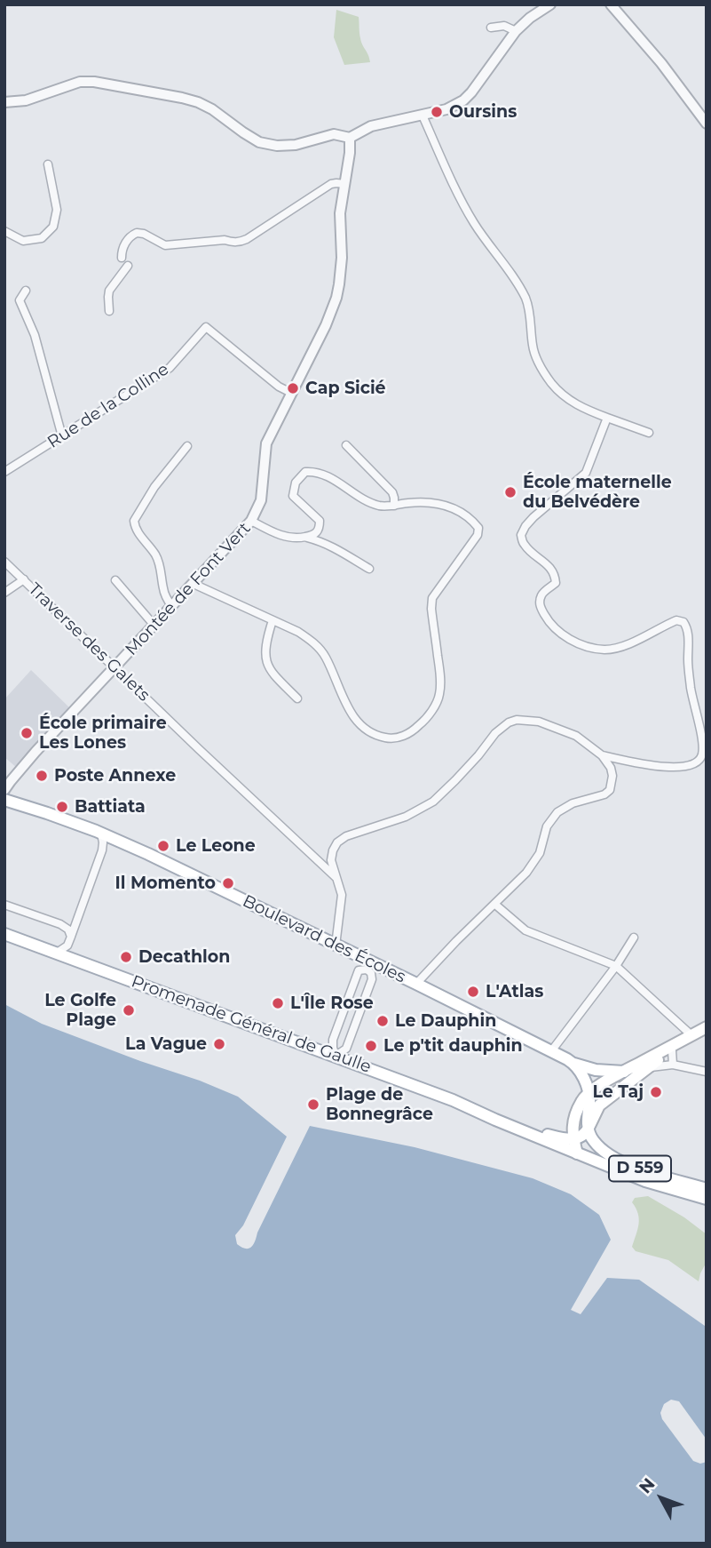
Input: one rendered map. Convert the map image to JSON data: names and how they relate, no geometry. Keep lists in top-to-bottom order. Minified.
{"streets":{"main road":["Boulevard des Écoles","Promenade Général de Gaulle","D 559"],"street":["Rue de la Colline","Montée de Font Vert","Traverse des Galets"]},"crossings":[["Rue de la Colline","Montée de Font Vert"],["Montée de Font Vert","Traverse des Galets"],["Promenade Général de Gaulle","D 559"]],"places":["Oursins","Cap Sicié","École maternelle du Belvédère","École primaire Les Lones","Poste Annexe","Battiata","Le Leone","Il Momento","Decathlon","L'Atlas","L'Île Rose","Le Golfe Plage","Le Dauphin","La Vague","Le p'tit dauphin","Le Taj","Plage de Bonnegrâce"],"north":"top left"}
